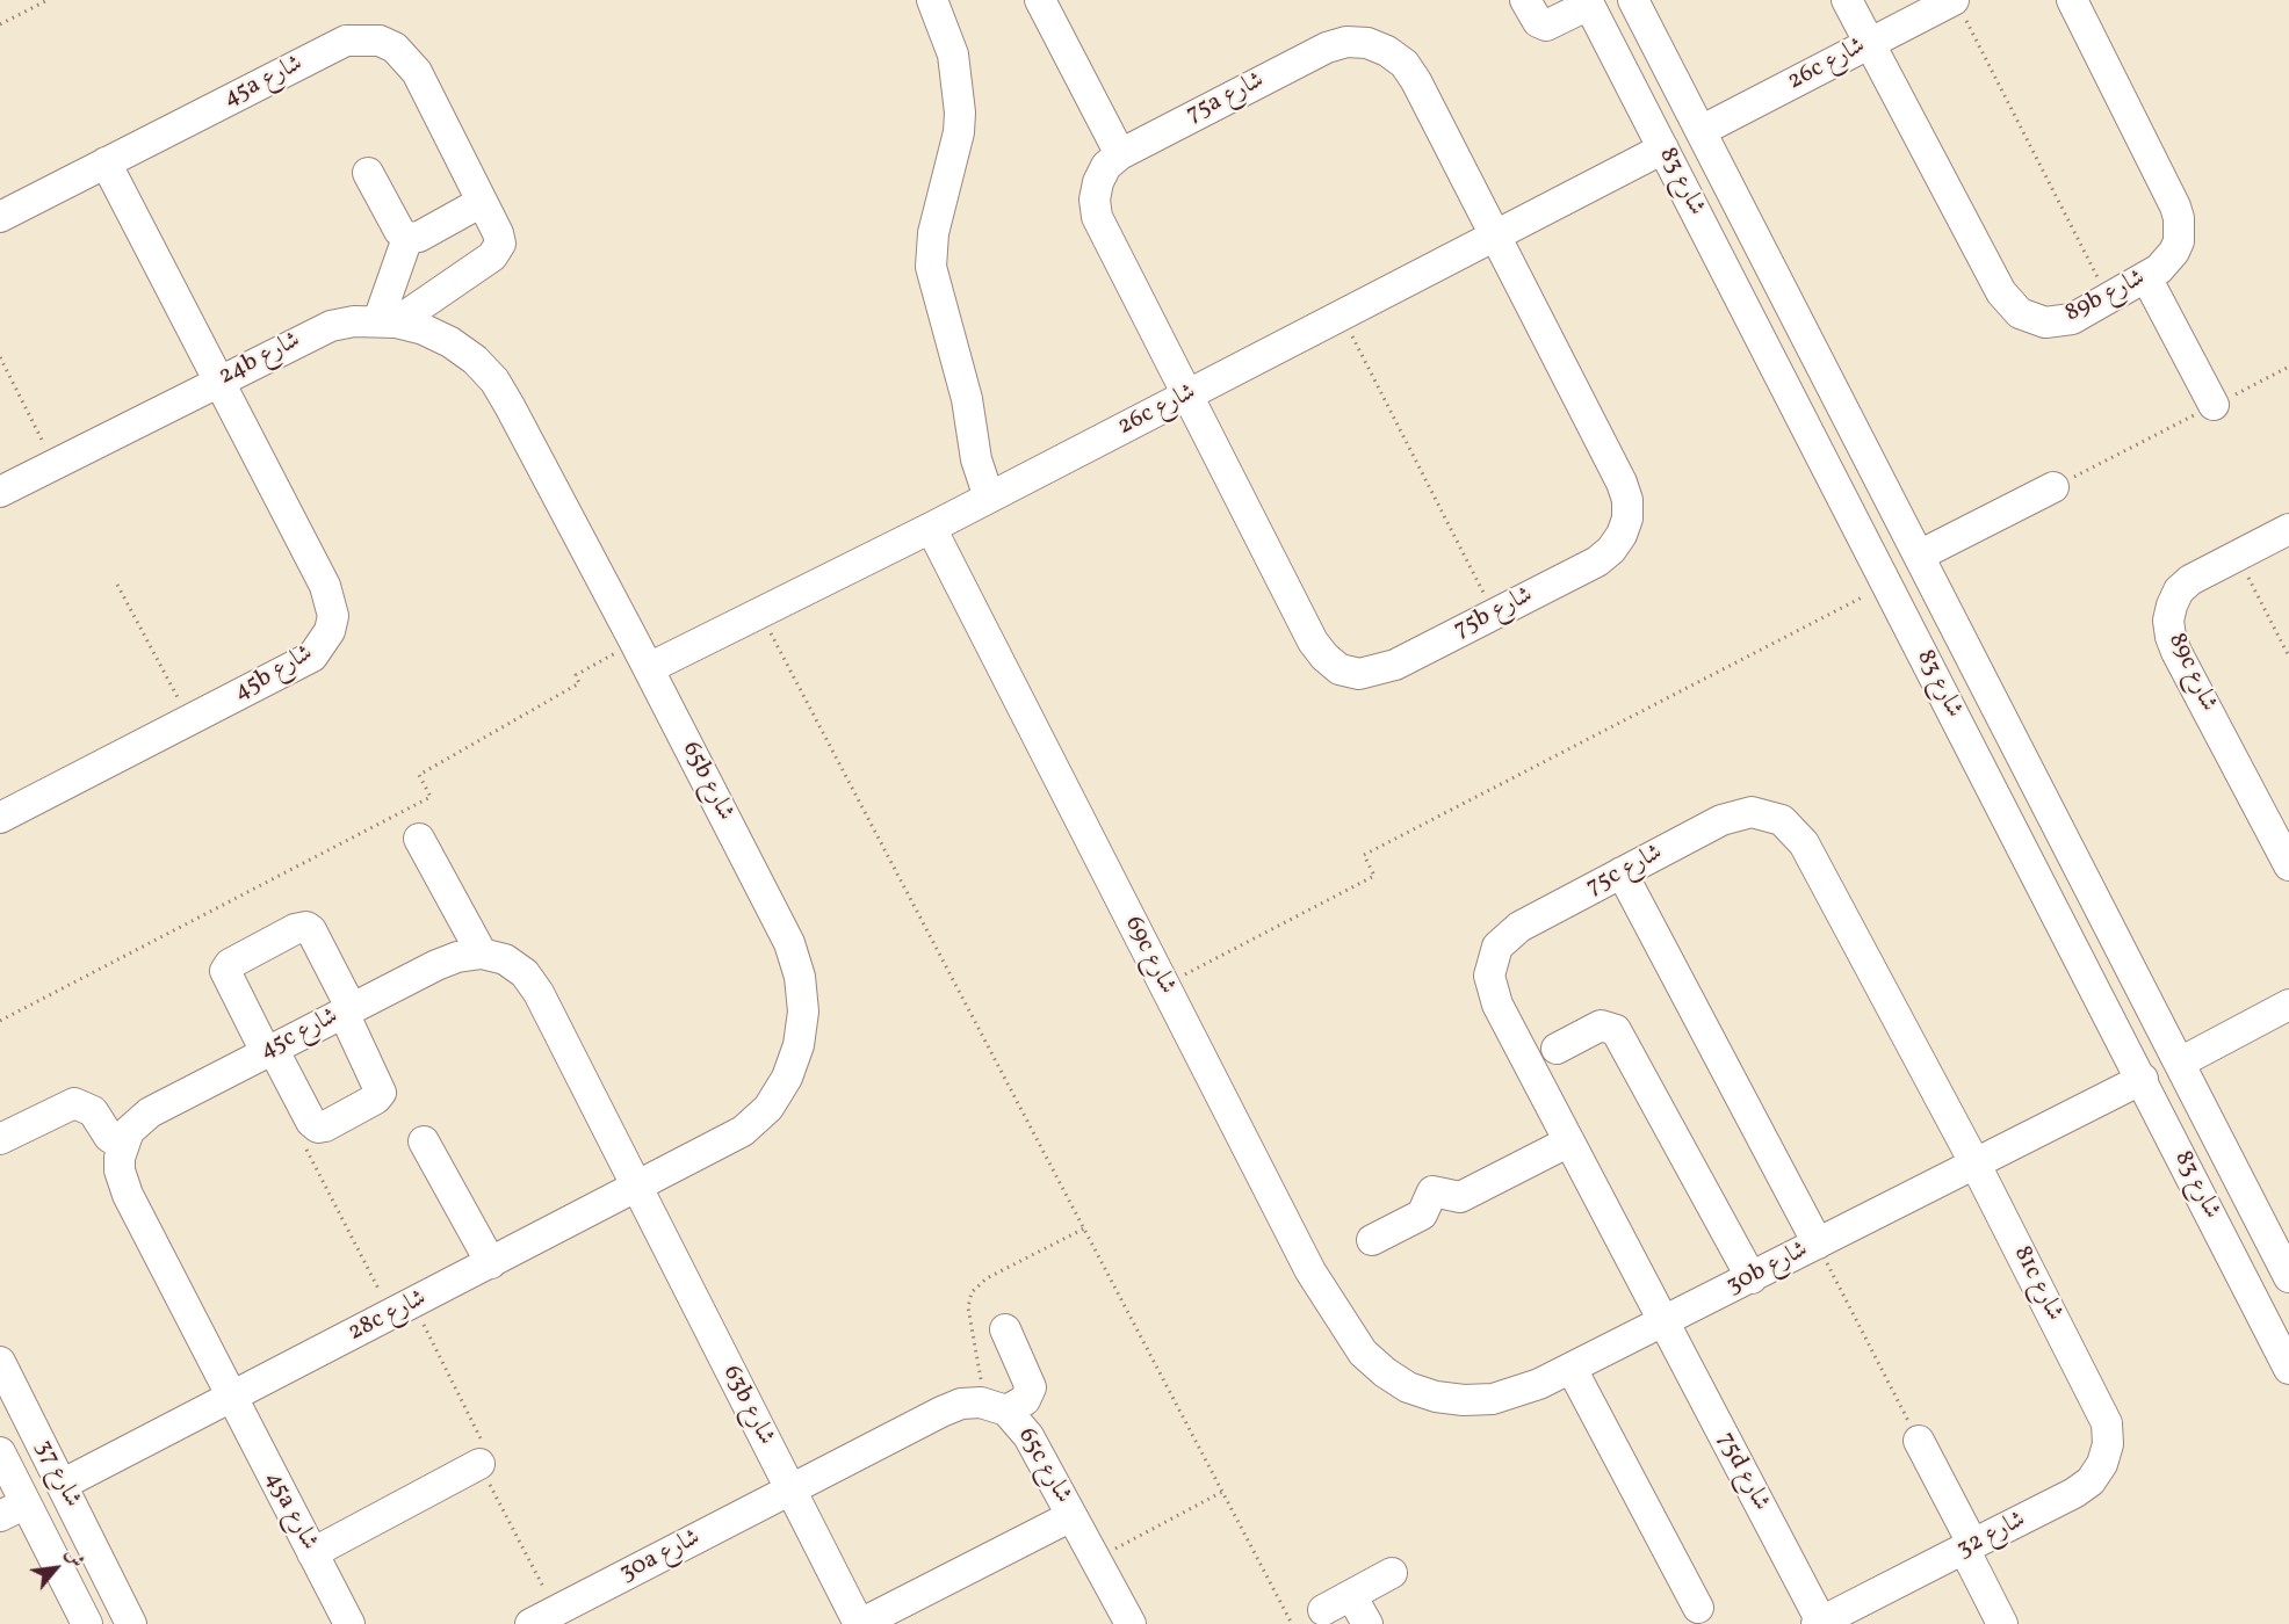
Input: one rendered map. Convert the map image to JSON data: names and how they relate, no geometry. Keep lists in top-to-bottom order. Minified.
{"streets":{"street":["26c شارع","45a شارع","75a شارع","شارع 83","89b شارع","24b شارع","75b شارع","89c شارع","45b شارع","65b شارع","75c شارع","69c شارع","45c شارع","30b شارع","81c شارع","28c شارع","63b شارع","65c شارع","75d شارع","شارع 37","شارع 32","30a شارع"]},"crossings":[["26c شارع","75a شارع"],["26c شارع","شارع 83"],["26c شارع","89b شارع"],["26c شارع","75b شارع"],["26c شارع","65b شارع"],["26c شارع","69c شارع"],["45a شارع","24b شارع"],["45a شارع","28c شارع"],["75a شارع","75b شارع"],["شارع 83","30b شارع"],["24b شارع","45b شارع"],["24b شارع","65b شارع"],["65b شارع","28c شارع"],["75c شارع","30b شارع"],["75c شارع","81c شارع"],["75c شارع","75d شارع"],["69c شارع","30b شارع"],["30b شارع","81c شارع"],["30b شارع","75d شارع"],["81c شارع","شارع 32"],["28c شارع","63b شارع"],["28c شارع","شارع 37"],["63b شارع","30a شارع"],["75d شارع","شارع 32"]],"north":"top right"}
